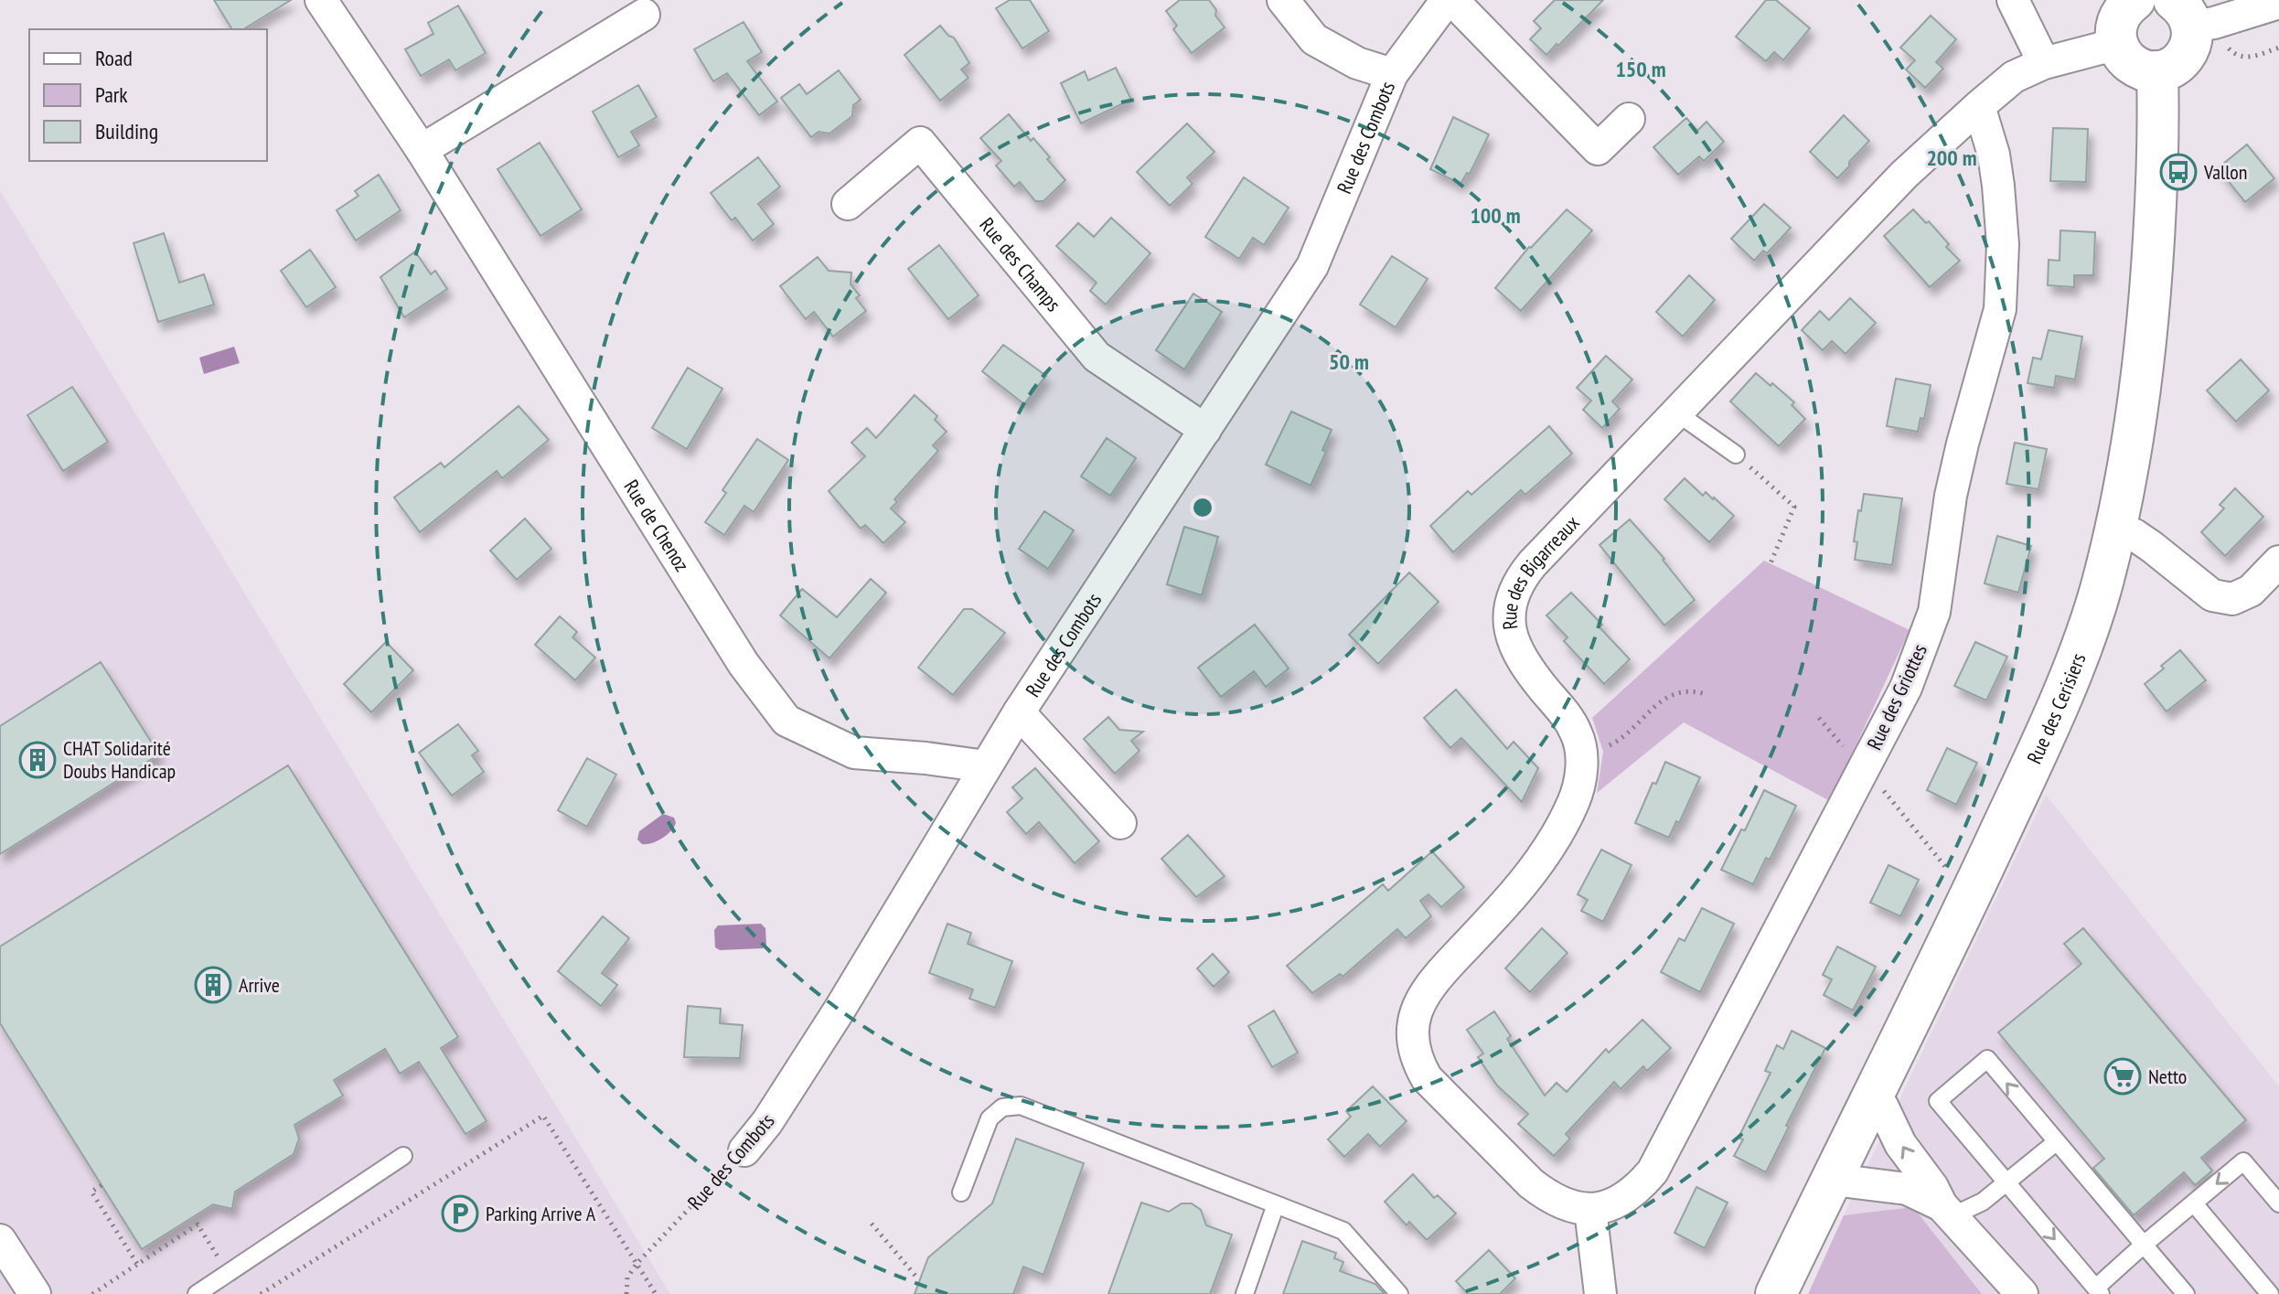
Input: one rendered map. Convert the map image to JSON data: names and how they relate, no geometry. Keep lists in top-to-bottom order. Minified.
{"streets":{"street":["Rue des Combots","Rue des Champs","Rue de Chenoz","Rue des Bigarreaux","Rue des Griottes","Rue des Cerisiers"]},"crossings":[["Rue des Combots","Rue des Champs"],["Rue des Combots","Rue de Chenoz"],["Rue des Bigarreaux","Rue des Griottes"]],"places":{"bus stop":["Vallon"],"building":["CHAT Solidarité Doubs Handicap","Arrive"],"supermarket":["Netto"],"parking":["Parking Arrive A"]},"legend":["Road","Park","Building"],"rings":["150 m","200 m","100 m","50 m"]}
